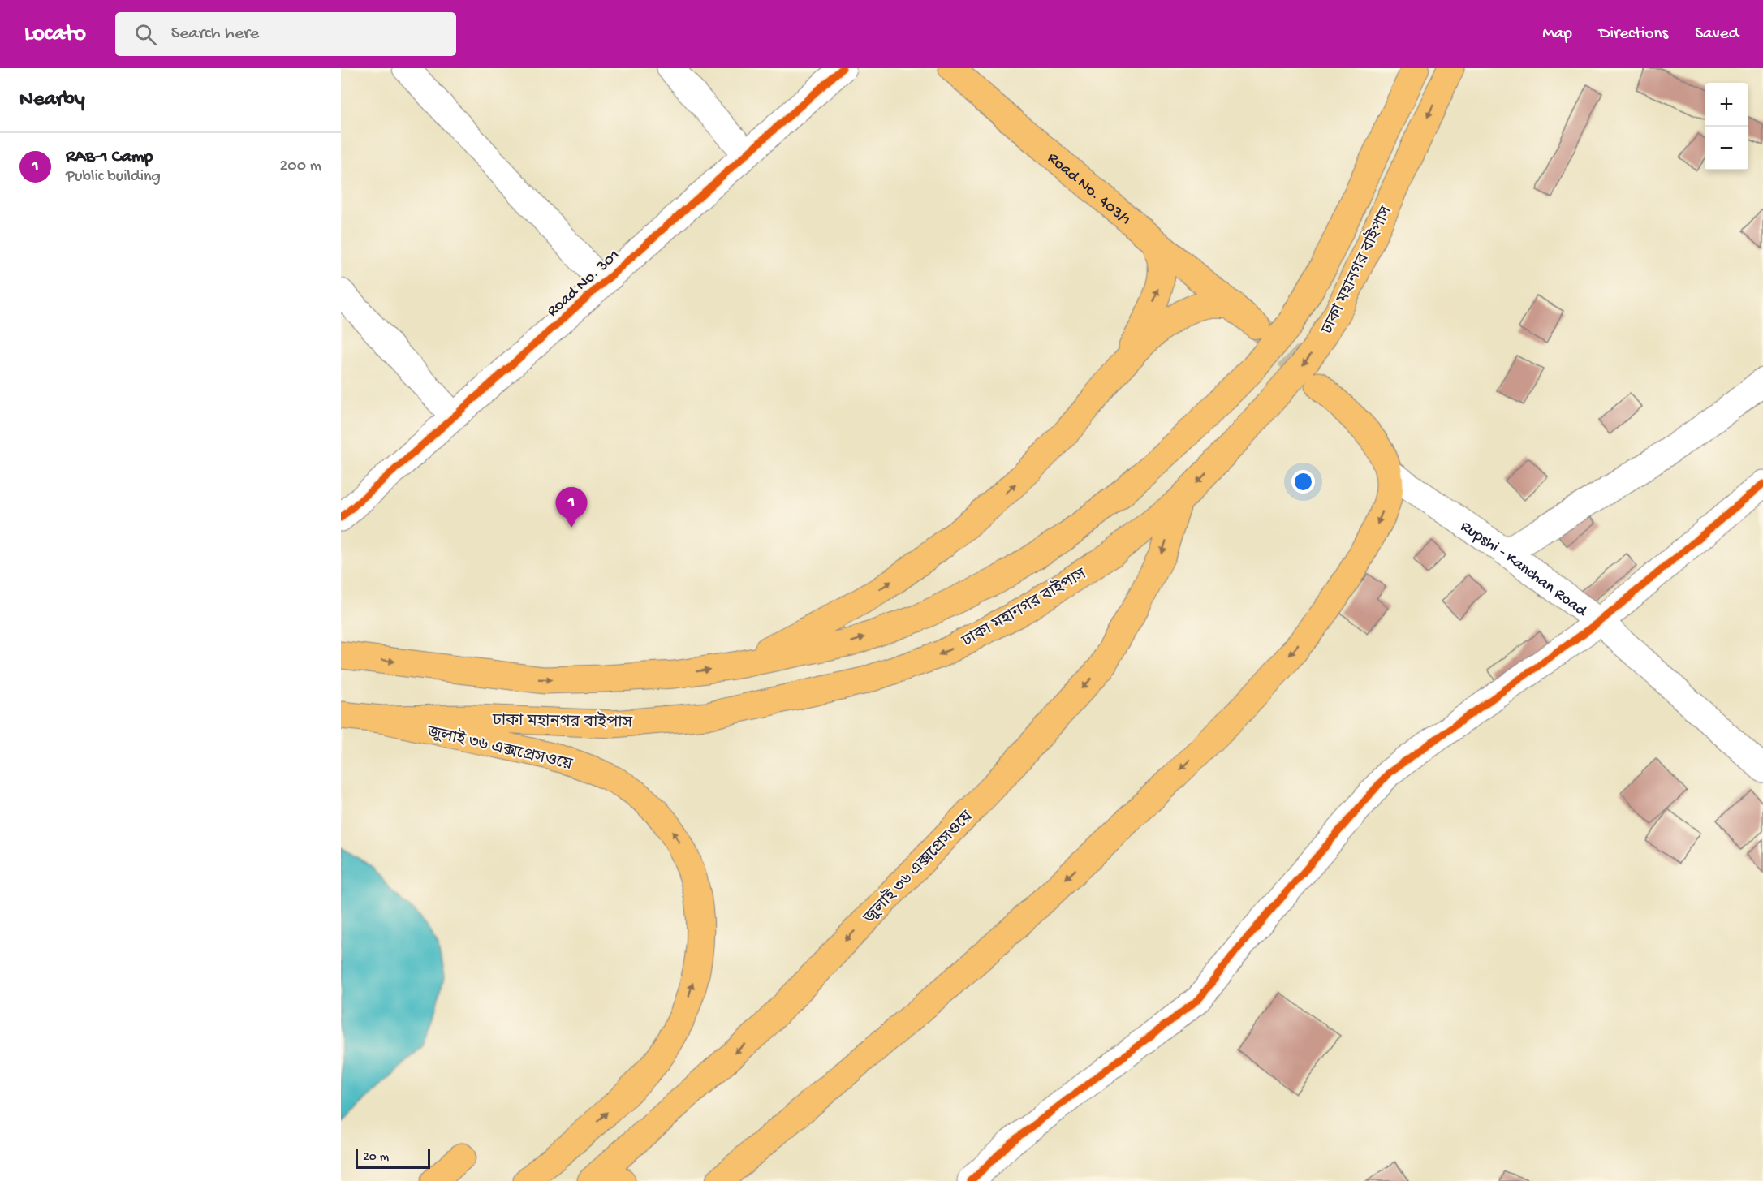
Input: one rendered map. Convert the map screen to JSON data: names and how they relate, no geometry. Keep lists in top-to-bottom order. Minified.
{"streets":{"main road":["Road No. 403/1","ঢাকা মহানগর বাইপাস","জুলাই ৩৬ এক্সপ্রেসওয়ে"],"street":["Road No. 301","Rupshi - Kanchan Road"]},"crossings":[["ঢাকা মহানগর বাইপাস","জুলাই ৩৬ এক্সপ্রেসওয়ে"]],"scale_bar":"20 m","page":{"header":"Locato","search":"Search here","nav":["Map","Directions","Saved"],"heading":"Nearby","map_buttons":["+","−"],"list":[{"mark":"1","name":"RAB-1 Camp","note":"Public building","value":"200 m"}],"pins":"1","scale":"20 m"}}
